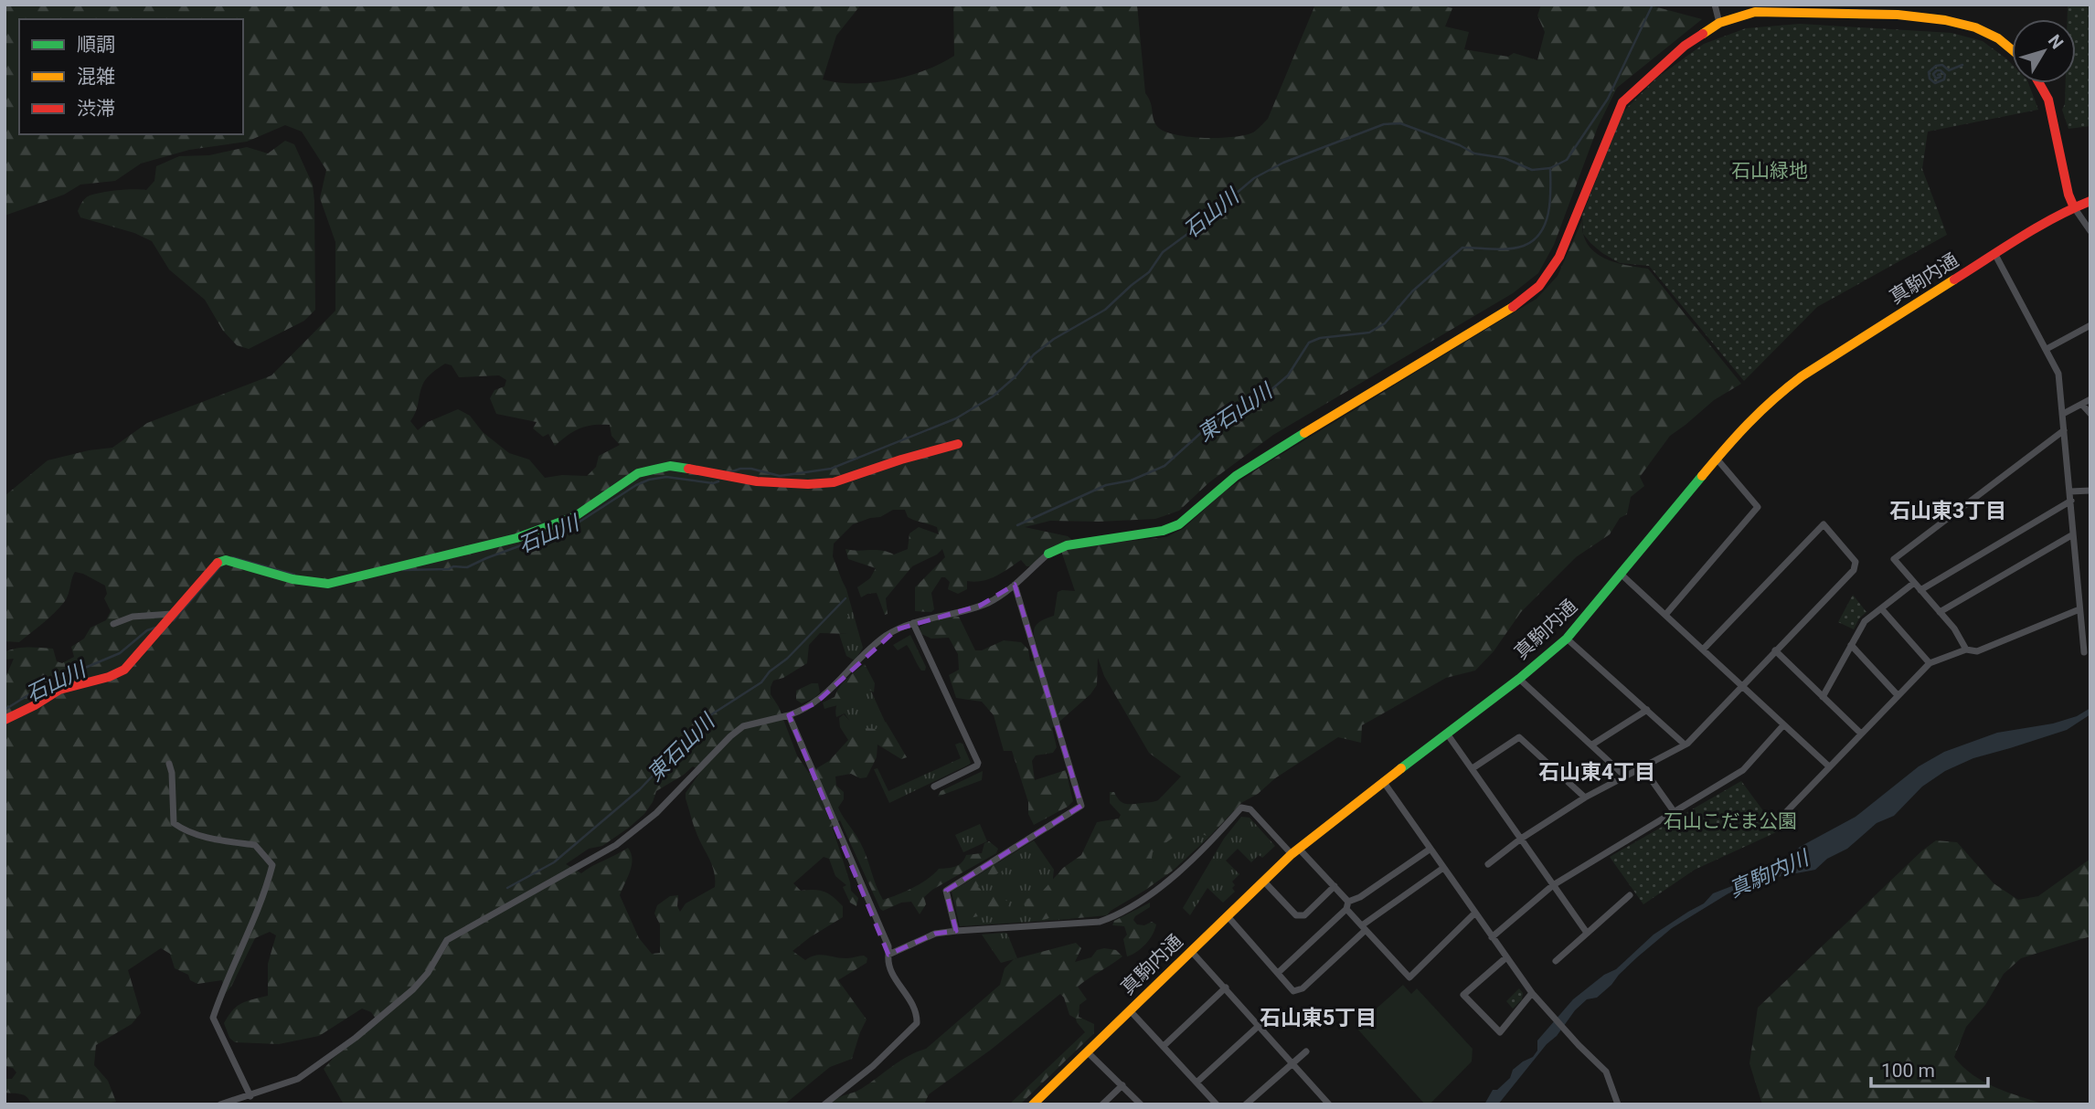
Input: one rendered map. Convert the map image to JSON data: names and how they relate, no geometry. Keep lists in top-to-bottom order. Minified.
{"streets":{"main road":["真駒内通"]},"districts":["石山東3丁目","石山東4丁目","石山東5丁目"],"water":["石山川","東石山川","真駒内川"],"parks":["石山緑地","石山こだま公園"],"legend":["順調","混雑","渋滞"],"scale_bar":"100 m","north":"top right"}
